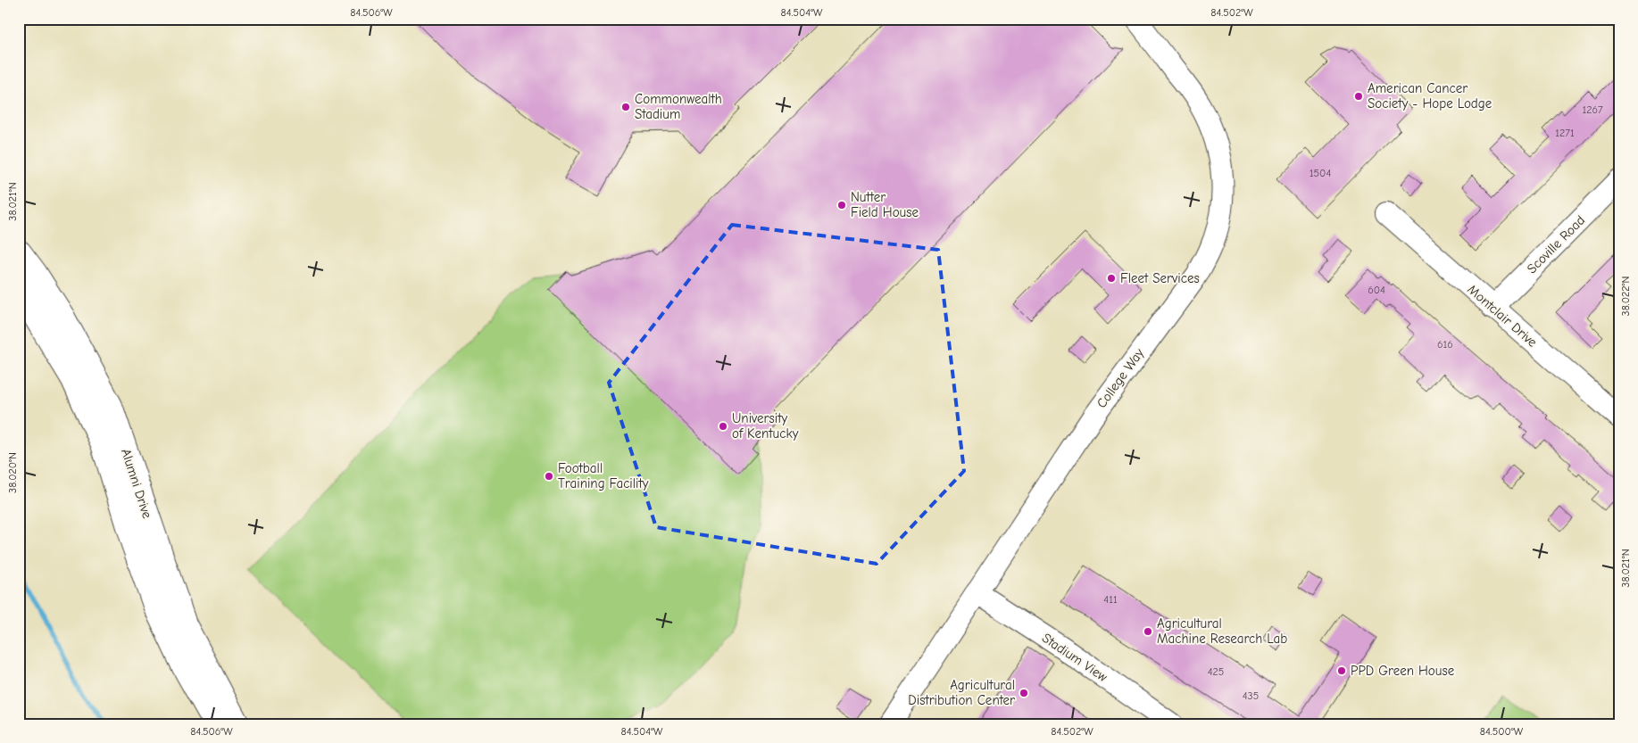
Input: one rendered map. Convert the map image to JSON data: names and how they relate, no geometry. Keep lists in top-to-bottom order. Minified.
{"streets":{"main road":["Alumni Drive"],"street":["Scoville Road","Montclair Drive","College Way","Stadium View"]},"crossings":[["Scoville Road","Montclair Drive"],["College Way","Stadium View"]],"places":["American Cancer Society - Hope Lodge","Commonwealth Stadium","Nutter Field House","Fleet Services","University of Kentucky","Football Training Facility","Agricultural Machine Research Lab","PPD Green House","Agricultural Distribution Center"],"house_numbers":["1267","1271","1504","604","616","411","425","435"],"coordinates":["84.506°W","84.504°W","84.502°W","38.021°N","38.022°N","38.020°N","84.500°W"]}
